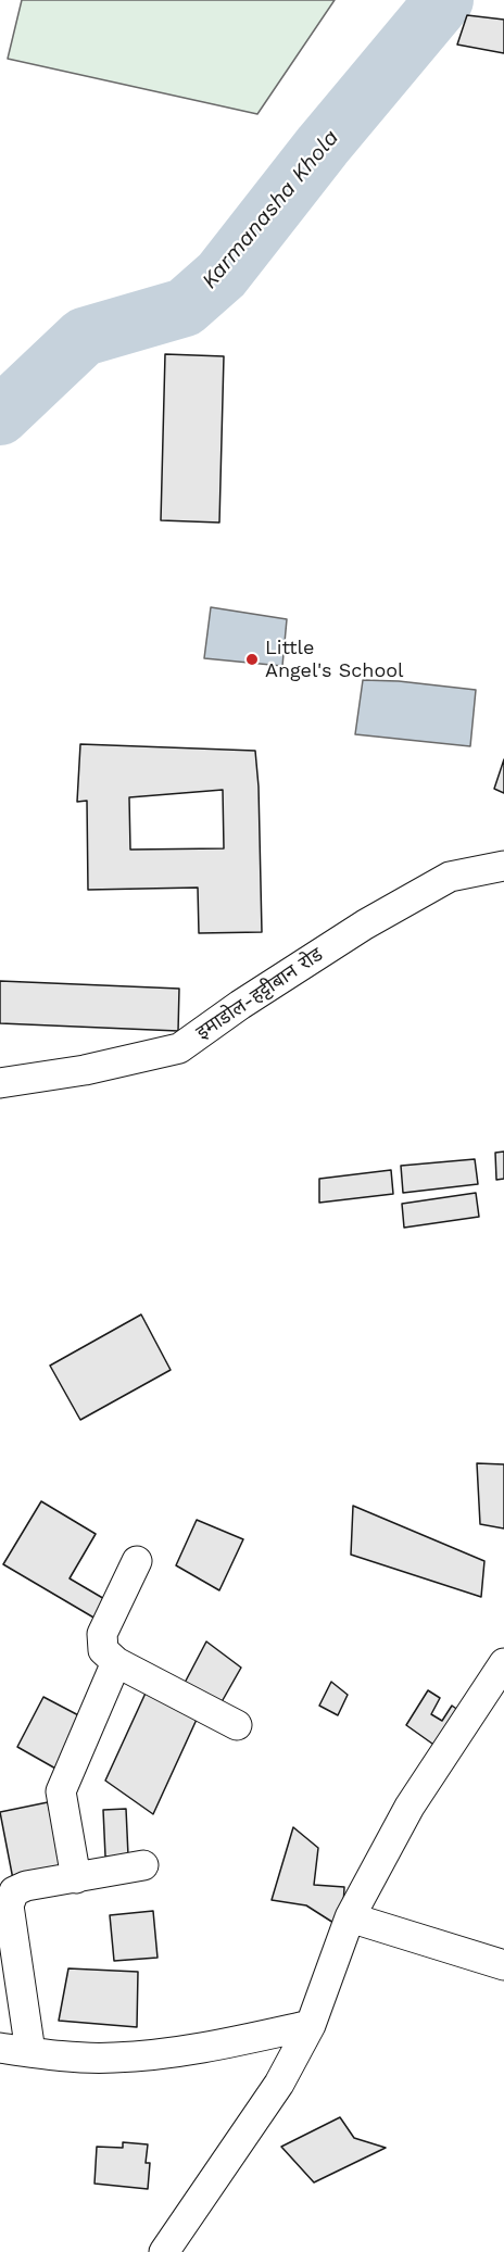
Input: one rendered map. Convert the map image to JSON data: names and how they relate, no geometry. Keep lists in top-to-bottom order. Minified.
{"streets":{"street":["इमाडोल-हट्टीबान रोड"]},"water":["Karmanasha Khola"],"places":["Little Angel's School"]}
